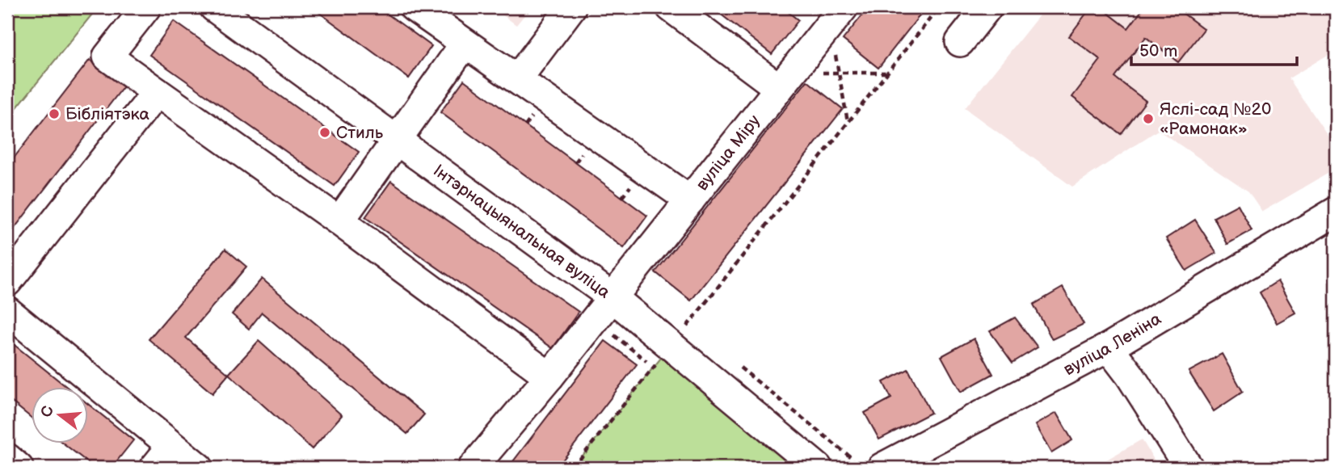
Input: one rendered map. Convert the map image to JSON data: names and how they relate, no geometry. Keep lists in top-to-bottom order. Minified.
{"streets":{"street":["вуліца Міру","Інтэрнацыянальная вуліца","вуліца Леніна"]},"crossings":[["вуліца Міру","Інтэрнацыянальная вуліца"]],"places":["Бібліятэка","Яслі-сад №20 «Рамонак»","Стиль"],"scale_bar":"50 m","north":"left"}
